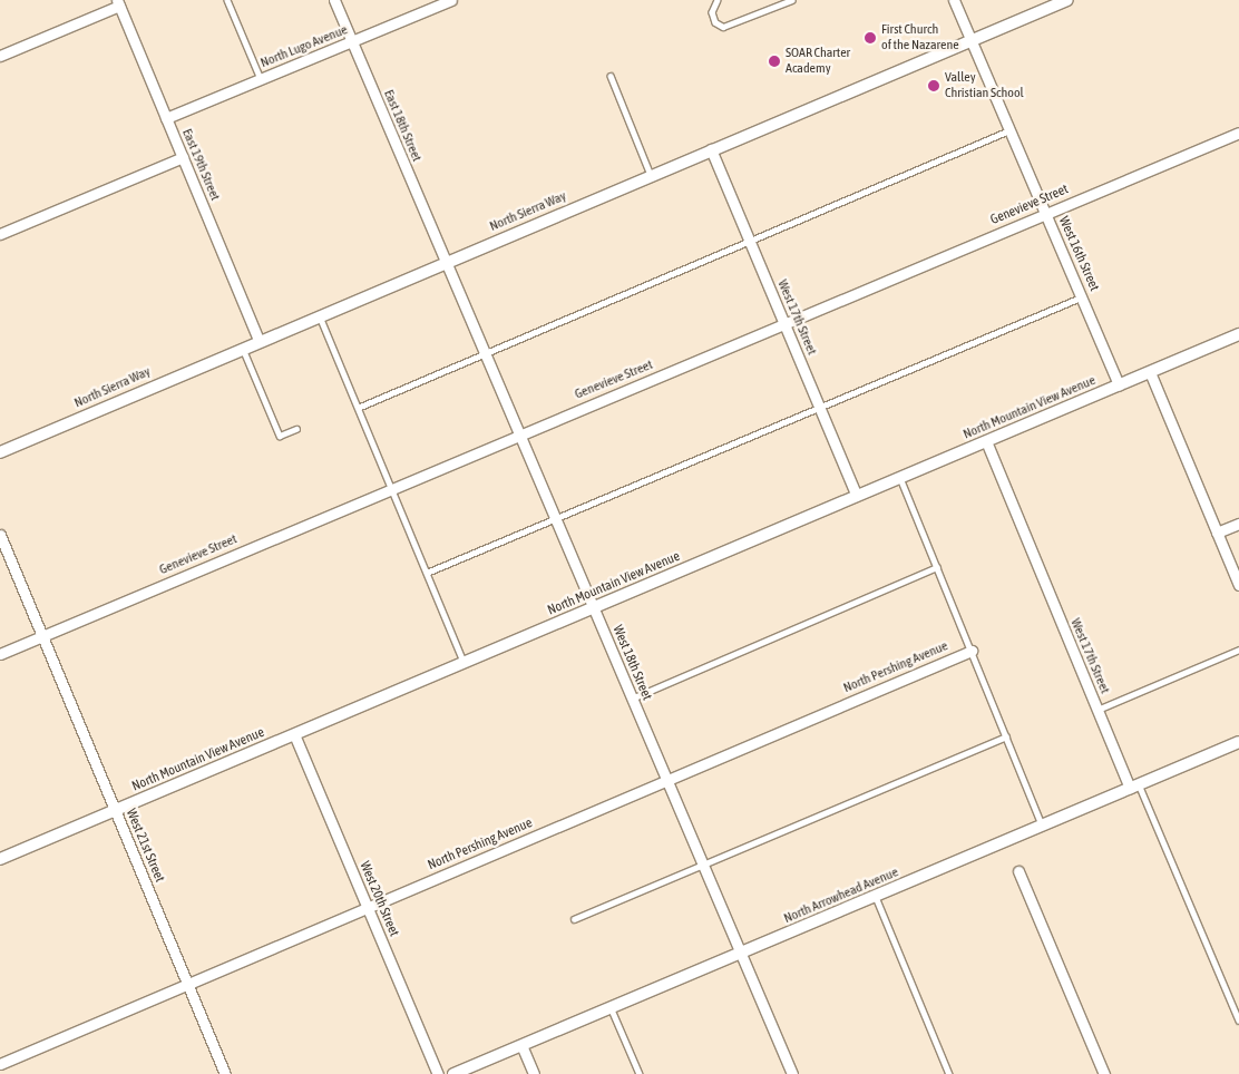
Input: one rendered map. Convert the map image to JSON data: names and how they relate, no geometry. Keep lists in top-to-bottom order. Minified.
{"streets":{"street":["North Lugo Avenue","East 18th Street","East 19th Street","Genevieve Street","North Sierra Way","West 16th Street","West 17th Street","North Mountain View Avenue","West 18th Street","North Pershing Avenue","West 21st Street","North Arrowhead Avenue","West 20th Street"]},"crossings":[["North Lugo Avenue","East 18th Street"],["North Lugo Avenue","East 19th Street"],["East 18th Street","North Sierra Way"],["East 18th Street","West 18th Street"],["East 19th Street","North Sierra Way"],["Genevieve Street","West 16th Street"],["Genevieve Street","West 17th Street"],["Genevieve Street","West 18th Street"],["Genevieve Street","West 21st Street"],["North Sierra Way","West 16th Street"],["North Sierra Way","West 17th Street"],["North Sierra Way","West 18th Street"],["West 16th Street","North Mountain View Avenue"],["West 17th Street","North Mountain View Avenue"],["West 17th Street","North Arrowhead Avenue"],["North Mountain View Avenue","West 18th Street"],["North Mountain View Avenue","West 21st Street"],["North Mountain View Avenue","West 20th Street"],["West 18th Street","North Pershing Avenue"],["West 18th Street","North Arrowhead Avenue"],["North Pershing Avenue","West 21st Street"],["North Pershing Avenue","West 20th Street"]],"places":["First Church of the Nazarene","SOAR Charter Academy","Valley Christian School"]}
